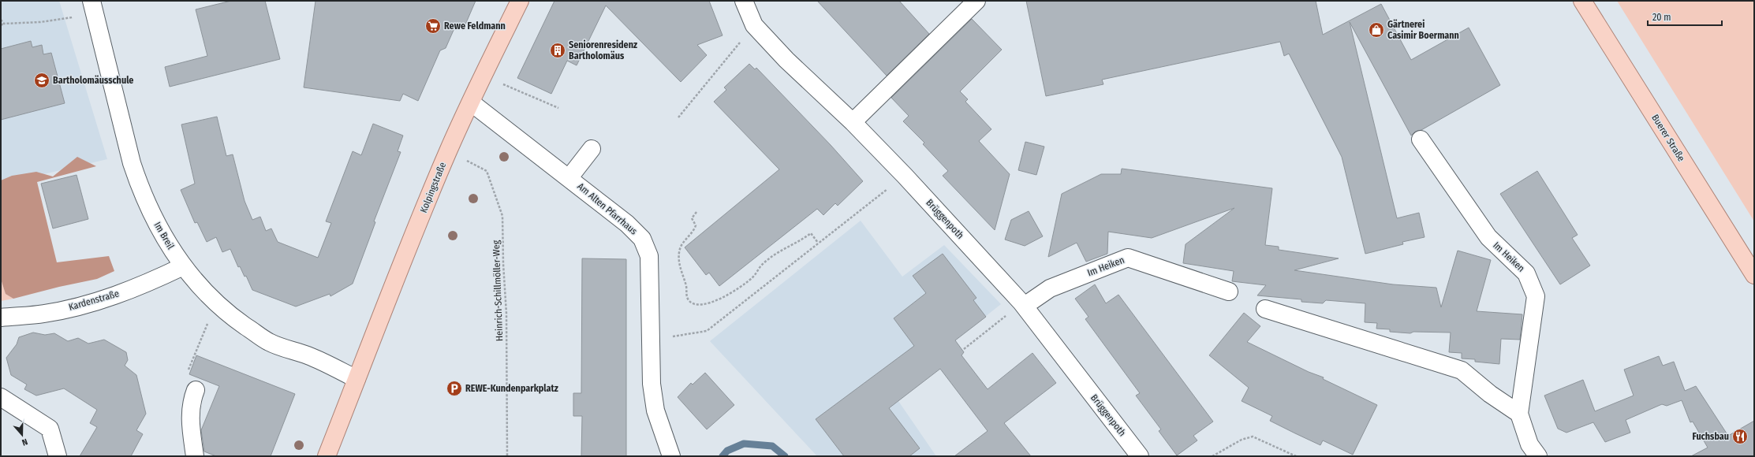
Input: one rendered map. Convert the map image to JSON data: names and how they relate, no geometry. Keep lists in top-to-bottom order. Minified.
{"streets":{"main road":["Buerer Straße","Kolpingstraße"],"street":["Am Alten Pfarrhaus","Brüggenpoth","Im Breil","Im Heiken","Kardenstraße"],"path":["Heinrich-Schillmöller-Weg"]},"crossings":[["Kolpingstraße","Am Alten Pfarrhaus"],["Kolpingstraße","Im Breil"],["Kolpingstraße","Heinrich-Schillmöller-Weg"],["Brüggenpoth","Im Heiken"],["Im Breil","Kardenstraße"]],"places":{"supermarket":["Rewe Feldmann"],"shop":["Gärtnerei Casimir Boermann"],"building":["Seniorenresidenz Bartholomäus"],"school or university":["Bartholomäusschule"],"parking":["REWE-Kundenparkplatz"],"restaurant":["Fuchsbau"]},"scale_bar":"20 m","north":"bottom"}
